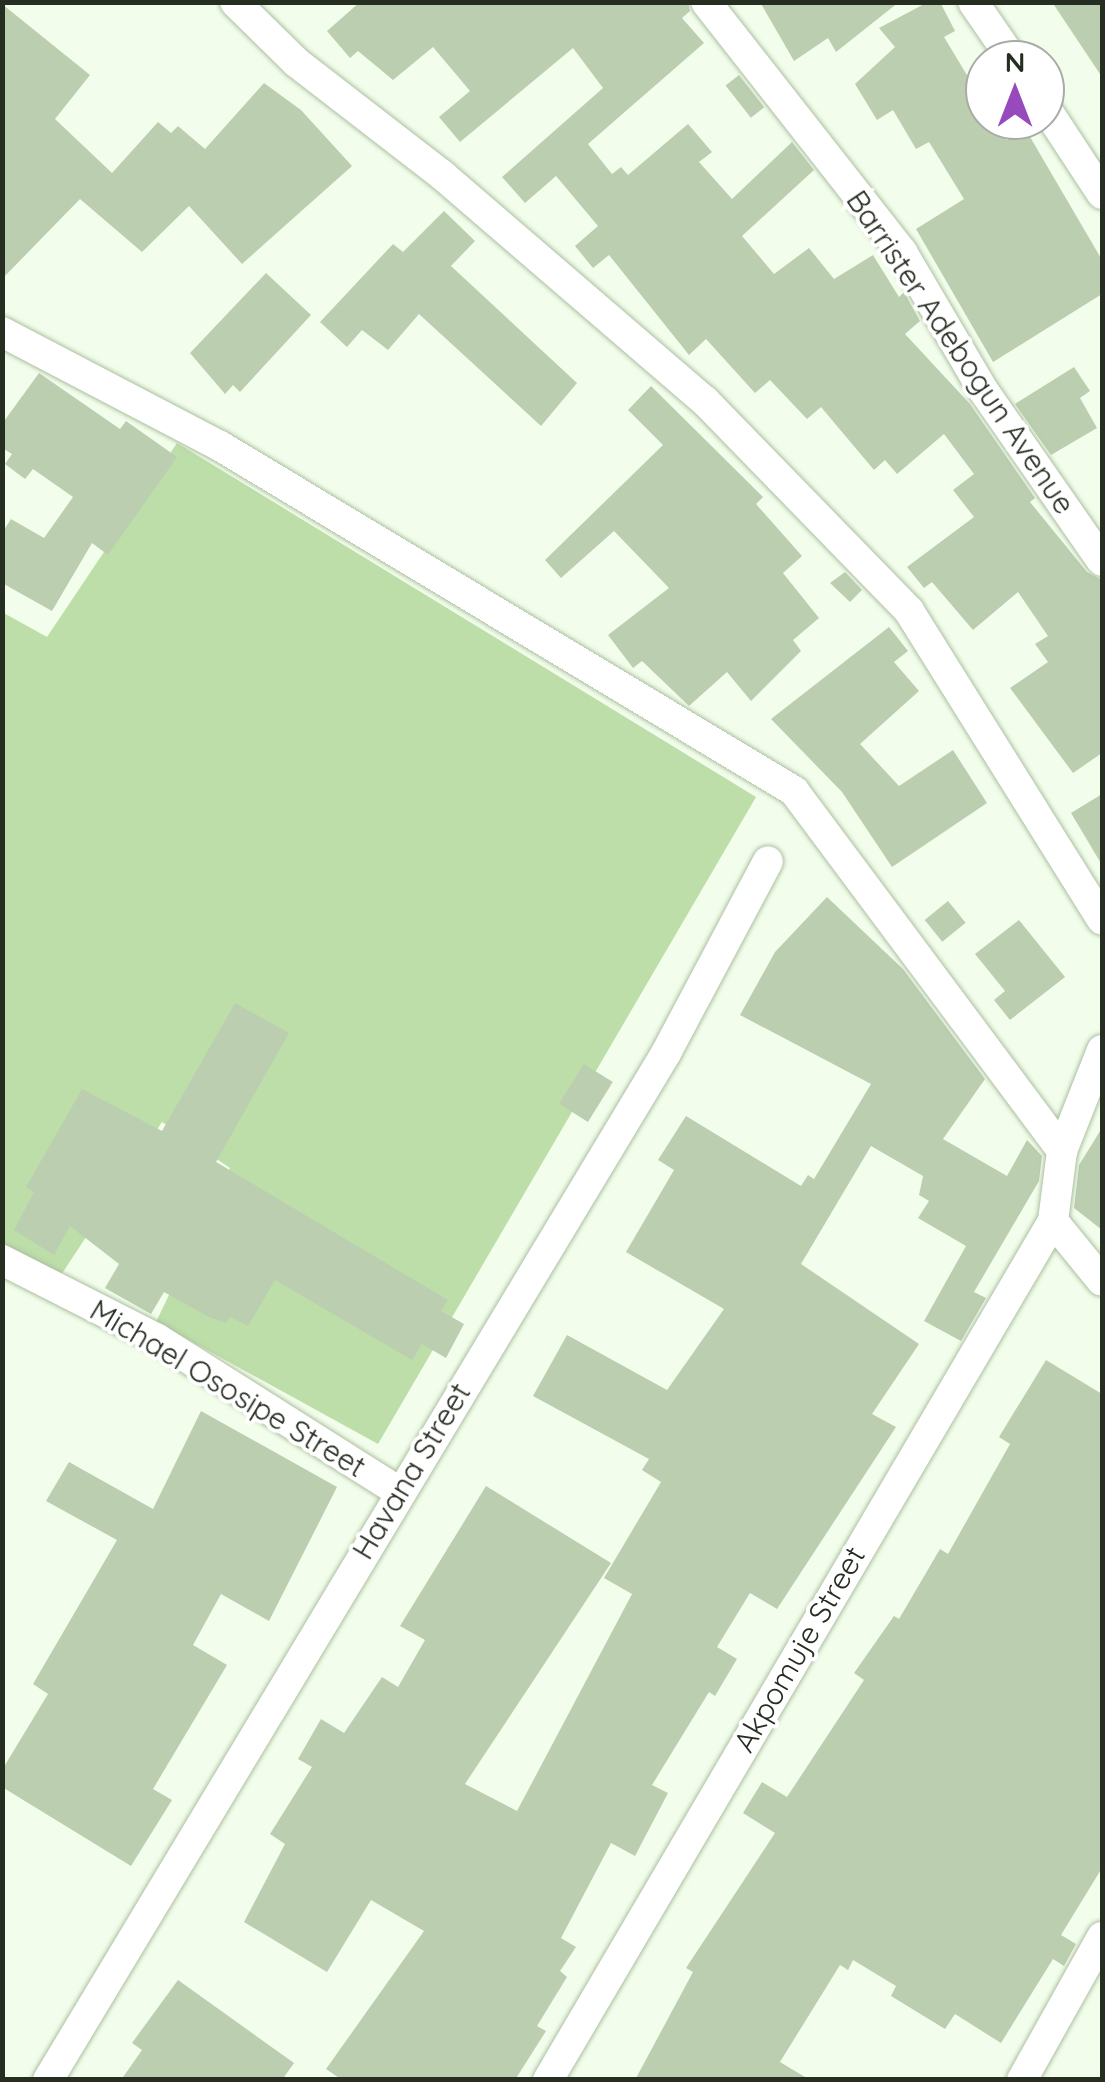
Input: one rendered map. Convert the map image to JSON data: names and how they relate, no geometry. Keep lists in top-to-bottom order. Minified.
{"streets":{"street":["Barrister Adebogun Avenue","Michael Ososipe Street","Havana Street","Akpomuje Street"]},"crossings":[["Michael Ososipe Street","Havana Street"]],"north":"top"}
